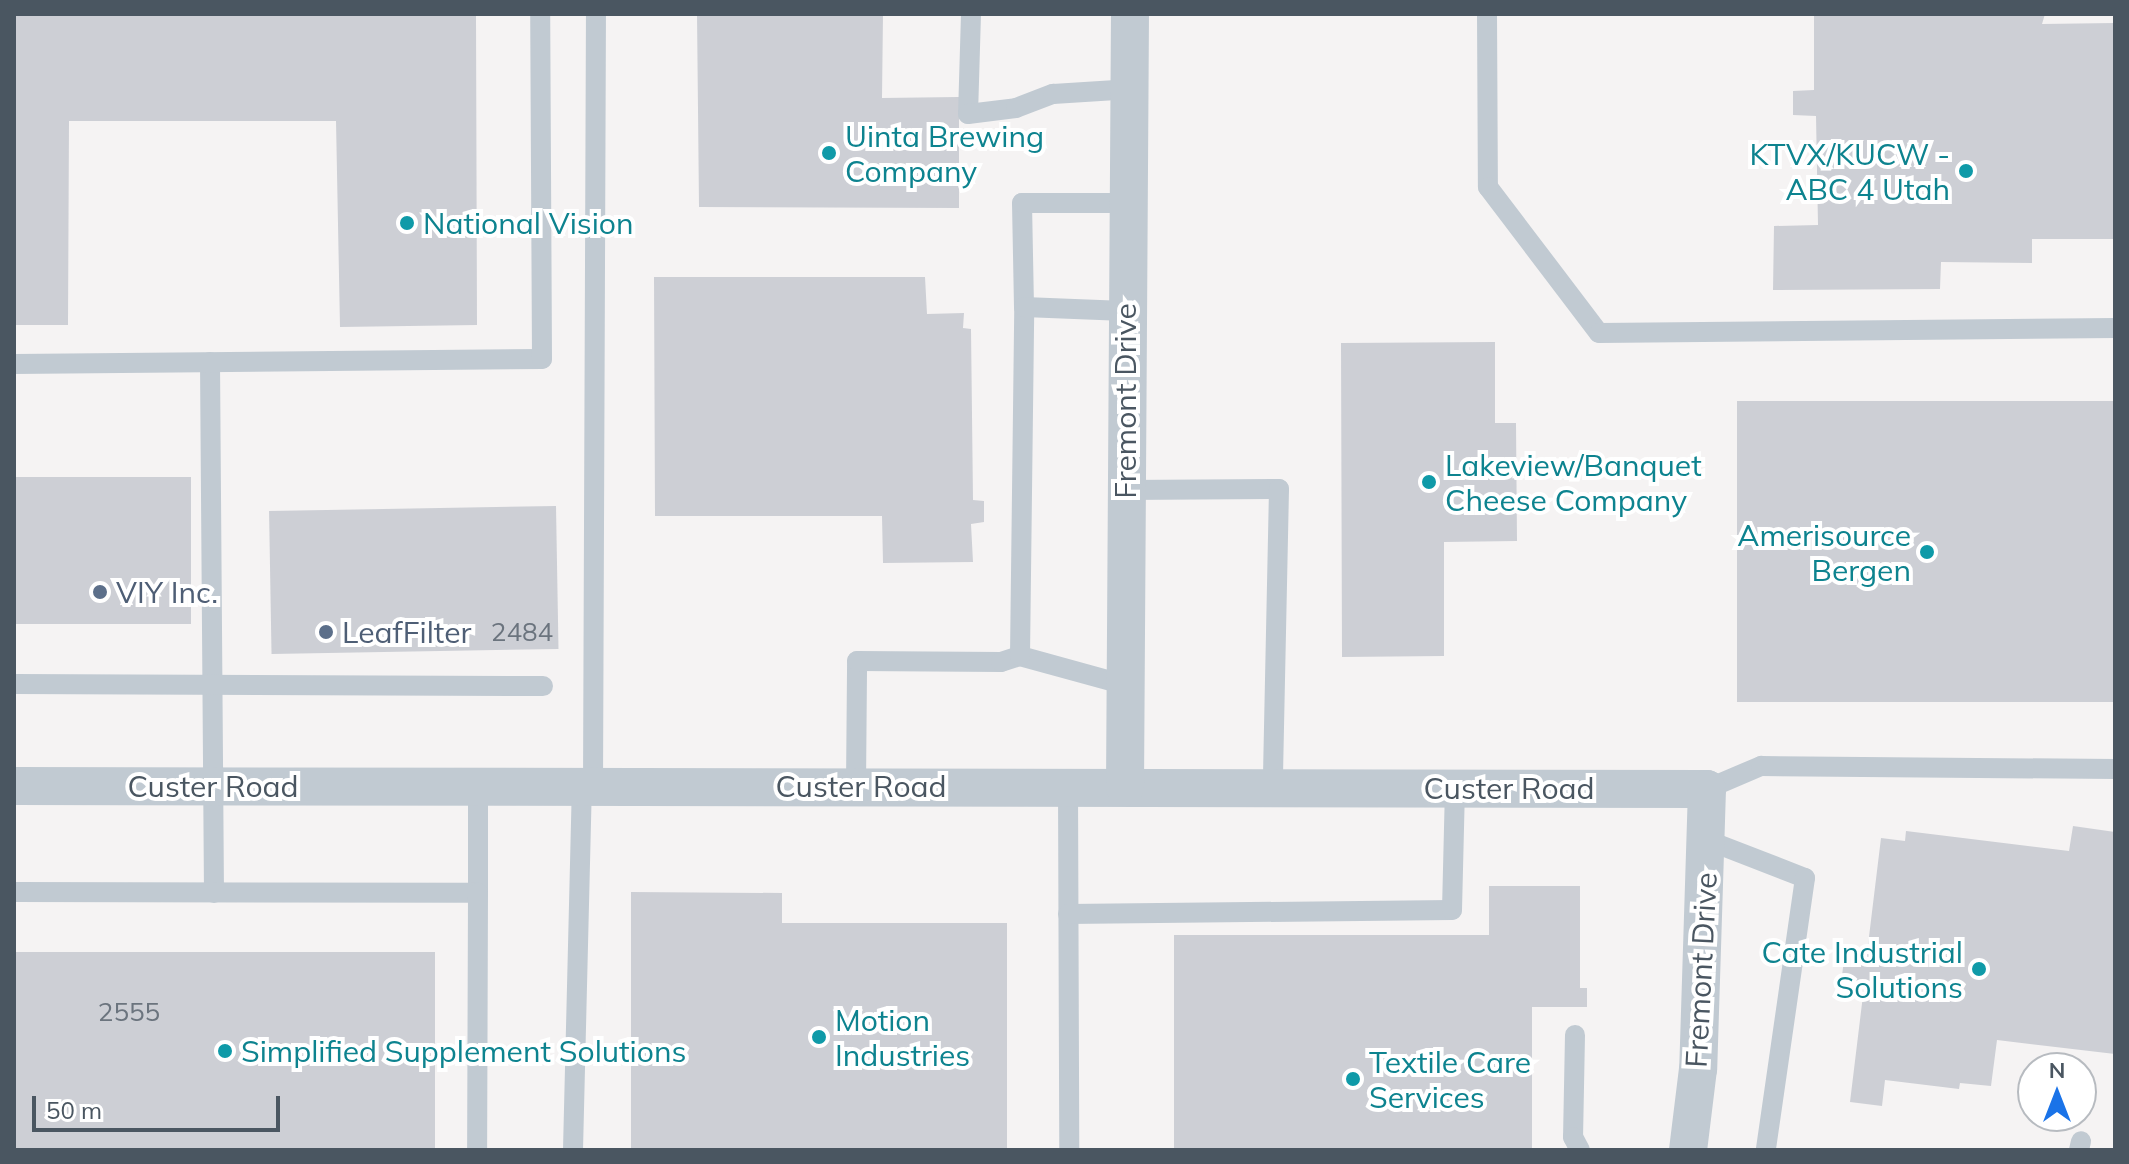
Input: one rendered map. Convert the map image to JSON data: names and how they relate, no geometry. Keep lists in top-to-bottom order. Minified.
{"streets":{"street":["Fremont Drive","Custer Road"]},"crossings":[["Fremont Drive","Custer Road"]],"places":["Uinta Brewing Company","KTVX/KUCW - ABC 4 Utah","National Vision","Lakeview/Banquet Cheese Company","Amerisource Bergen","VIY Inc.","LeafFilter","Cate Industrial Solutions","Motion Industries","Simplified Supplement Solutions","Textile Care Services"],"house_numbers":["2484","2555"],"scale_bar":"50 m","north":"top"}
